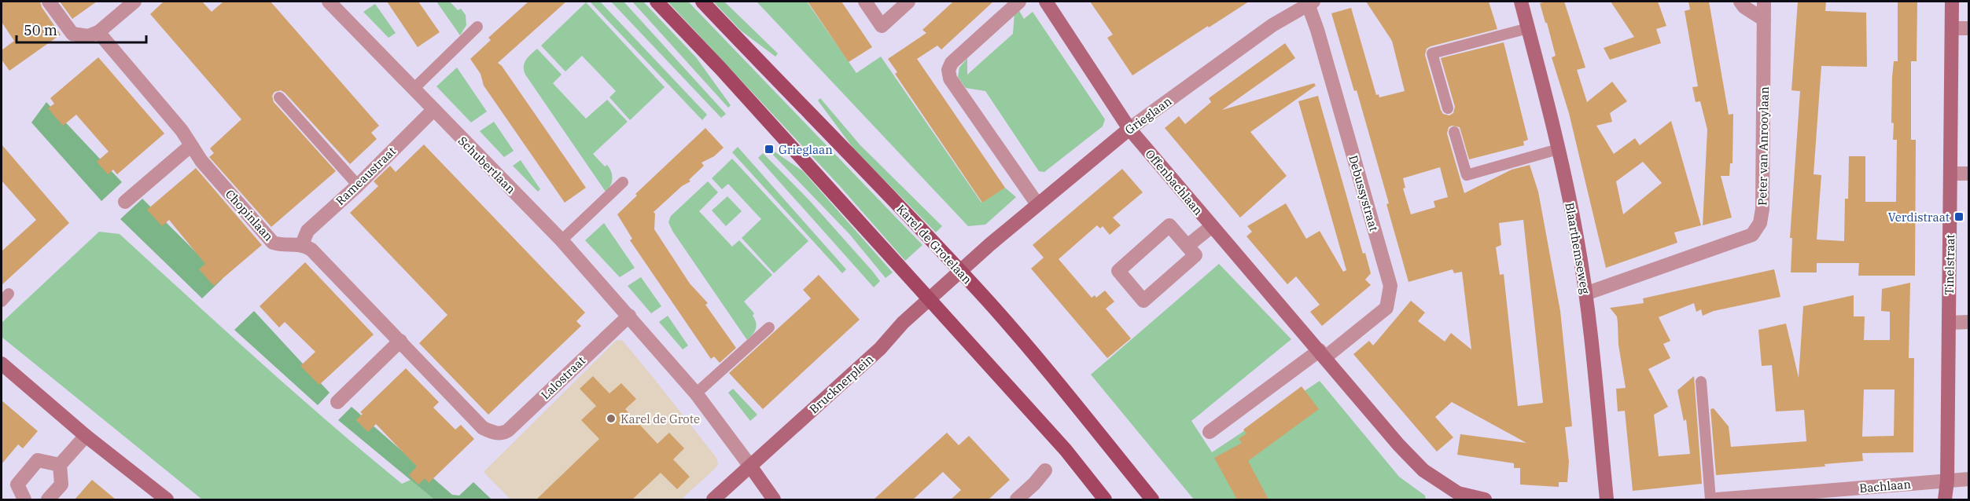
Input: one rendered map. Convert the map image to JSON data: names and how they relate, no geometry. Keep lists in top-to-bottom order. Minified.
{"streets":{"main road":["Karel de Grotelaan"],"street":["Grieglaan","Peter van Anrooylaan","Schubertlaan","Rameaustraat","Offenbachlaan","Debussystraat","Chopinlaan","Blaarthemseweg","Tinelstraat","Lalostraat","Brucknerplein","Bachlaan"]},"crossings":[["Grieglaan","Offenbachlaan"],["Grieglaan","Debussystraat"],["Grieglaan","Karel de Grotelaan"],["Grieglaan","Brucknerplein"],["Peter van Anrooylaan","Blaarthemseweg"],["Schubertlaan","Rameaustraat"],["Schubertlaan","Lalostraat"],["Schubertlaan","Brucknerplein"],["Rameaustraat","Chopinlaan"],["Offenbachlaan","Debussystraat"],["Tinelstraat","Bachlaan"]],"places":{"transit":["Grieglaan","Verdistraat"],"other":["Karel de Grote"]},"scale_bar":"50 m"}
